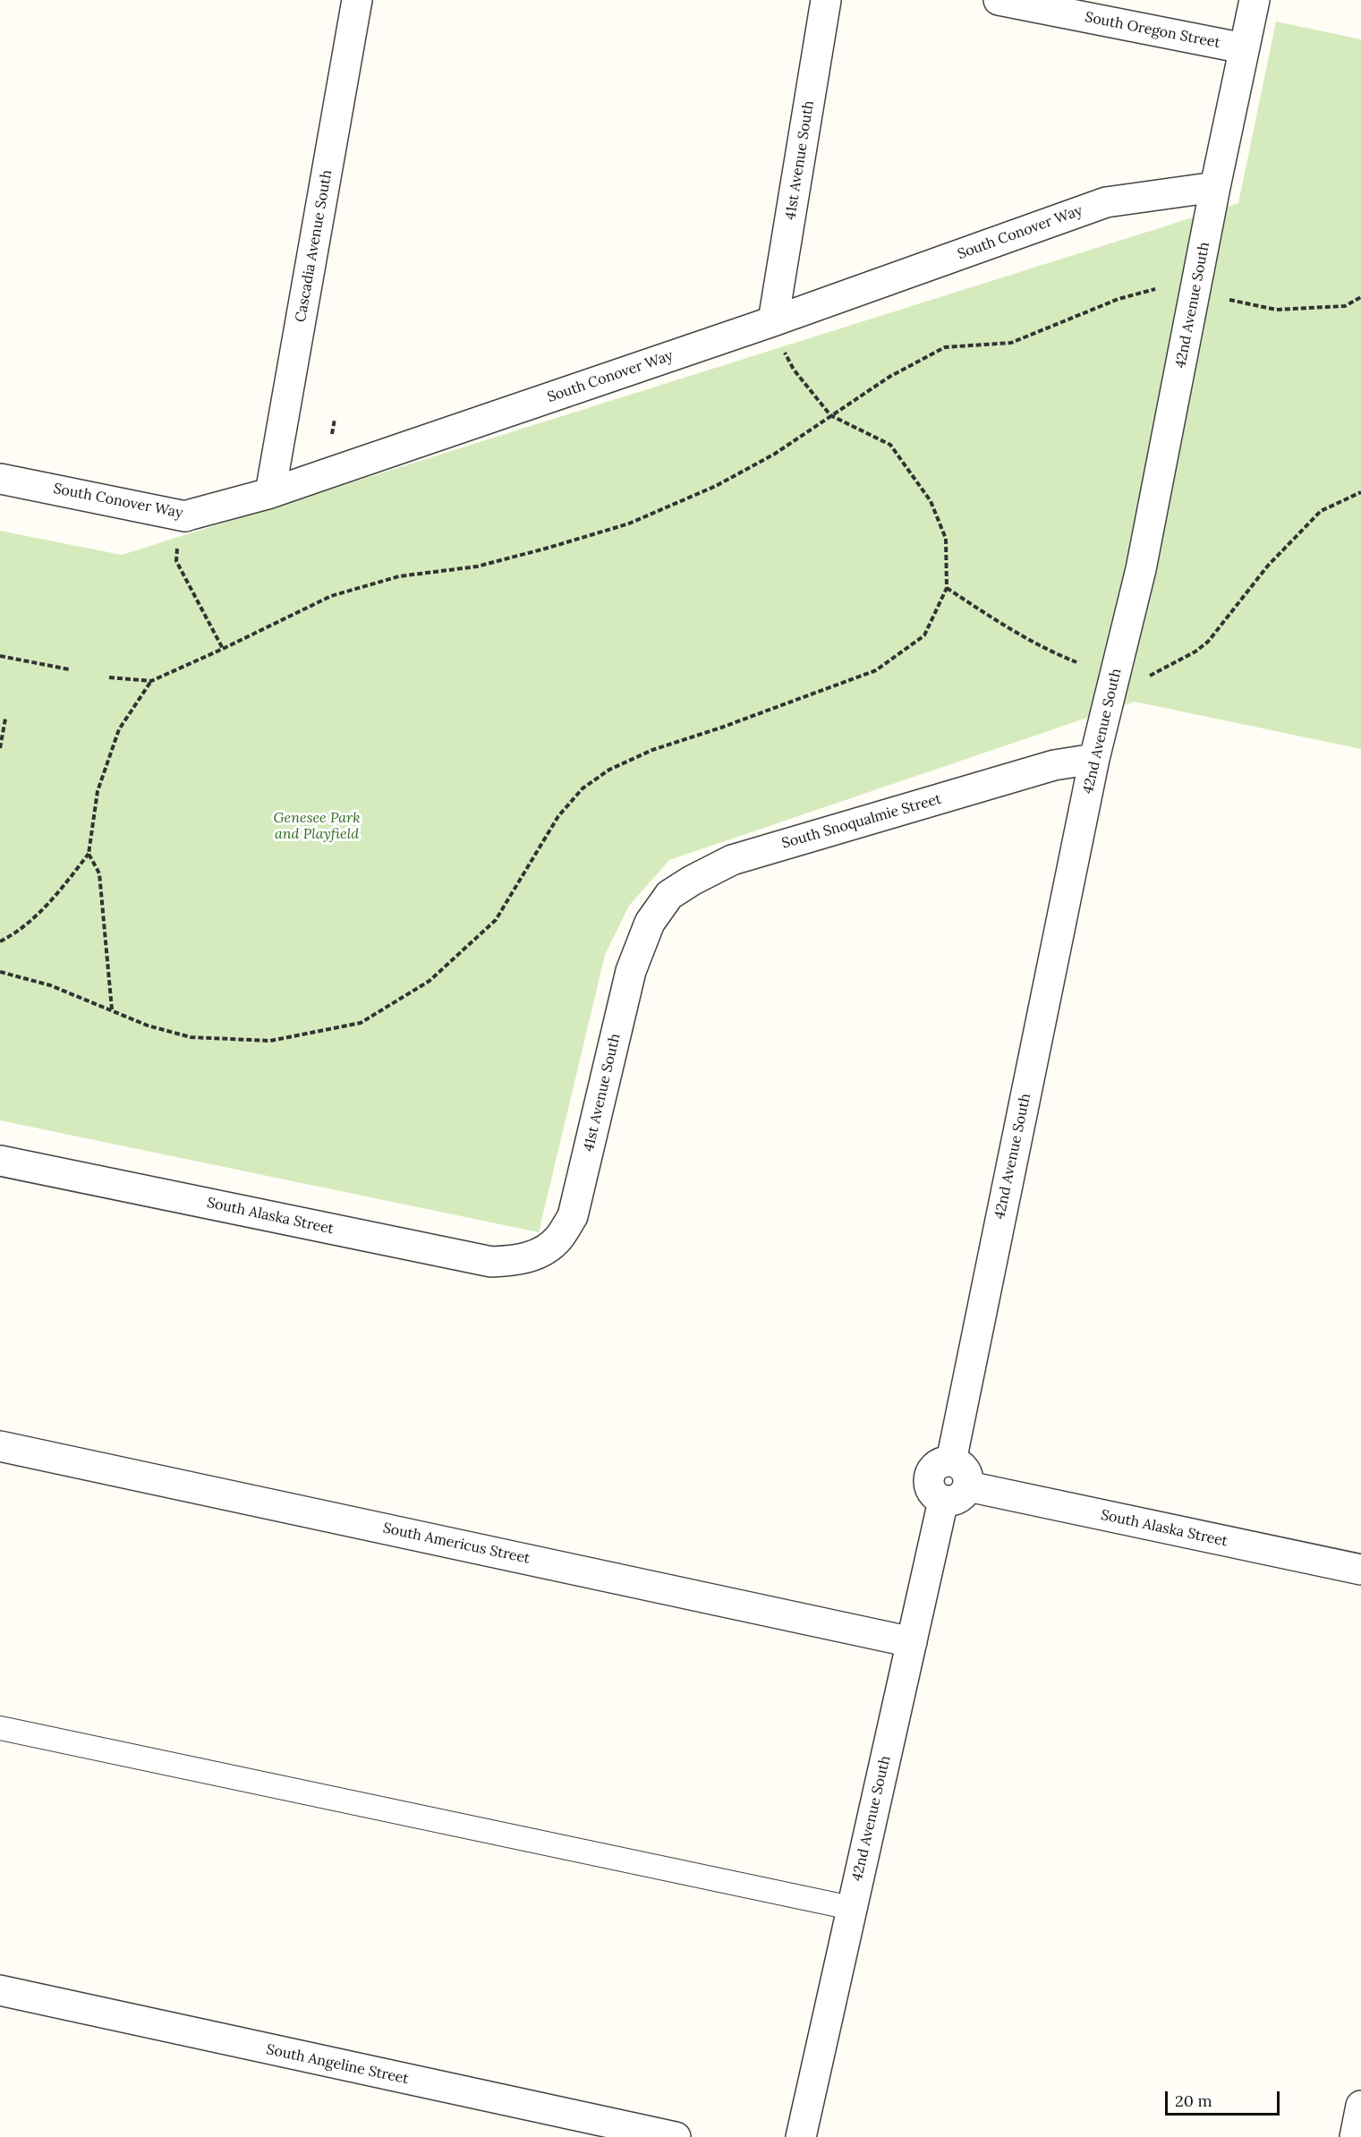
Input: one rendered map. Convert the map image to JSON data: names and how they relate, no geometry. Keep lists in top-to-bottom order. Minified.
{"streets":{"street":["South Oregon Street","41st Avenue South","South Conover Way","Cascadia Avenue South","42nd Avenue South","South Snoqualmie Street","South Alaska Street","South Americus Street","South Angeline Street"]},"crossings":[["South Oregon Street","42nd Avenue South"],["41st Avenue South","South Conover Way"],["41st Avenue South","South Snoqualmie Street"],["41st Avenue South","South Alaska Street"],["South Conover Way","Cascadia Avenue South"],["South Conover Way","42nd Avenue South"],["42nd Avenue South","South Snoqualmie Street"],["42nd Avenue South","South Alaska Street"],["42nd Avenue South","South Americus Street"]],"parks":["Genesee Park and Playfield"],"scale_bar":"20 m"}
